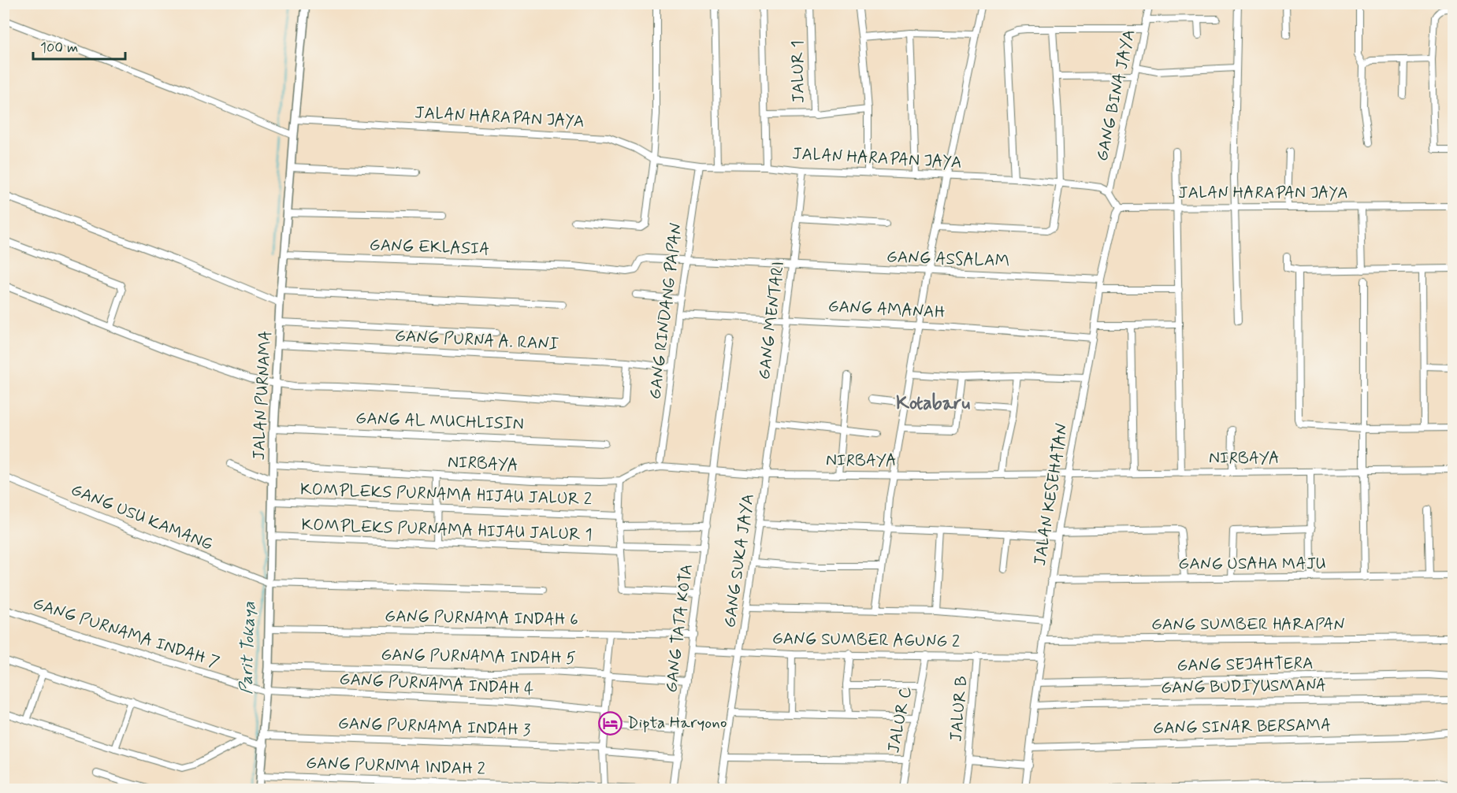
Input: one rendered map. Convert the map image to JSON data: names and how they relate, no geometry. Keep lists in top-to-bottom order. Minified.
{"streets":{"street":["JALUR 1","GANG BINA JAYA","JALAN HARAPAN JAYA","GANG EKLASIA","GANG ASSALAM","GANG AMANAH","GANG RINDANG PAPAN","GANG MENTARI","GANG PURNA A. RANI","JALAN PURNAMA","GANG AL MUCHLISIN","NIRBAYA","KOMPLEKS PURNAMA HIJAU JALUR 2","JALAN KESEHATAN","GANG USU KAMANG","KOMPLEKS PURNAMA HIJAU JALUR 1","GANG SUKA JAYA","GANG USAHA MAJU","GANG PURNAMA INDAH 6","GANG SUMBER HARAPAN","GANG TATA KOTA","GANG PURNAMA INDAH 7","GANG SUMBER AGUNG 2","GANG PURNAMA INDAH 5","GANG SEJAHTERA","GANG PURNAMA INDAH 4","GANG BUDIYUSMANA","JALUR B","JALUR C","GANG PURNAMA INDAH 3","GANG SINAR BERSAMA","GANG PURNMA INDAH 2"]},"crossings":[["GANG BINA JAYA","JALAN HARAPAN JAYA"],["JALAN HARAPAN JAYA","GANG RINDANG PAPAN"],["JALAN HARAPAN JAYA","GANG MENTARI"],["JALAN HARAPAN JAYA","JALAN PURNAMA"],["JALAN HARAPAN JAYA","JALAN KESEHATAN"],["GANG EKLASIA","GANG ASSALAM"],["GANG EKLASIA","GANG RINDANG PAPAN"],["GANG EKLASIA","JALAN PURNAMA"],["GANG ASSALAM","GANG RINDANG PAPAN"],["GANG ASSALAM","GANG MENTARI"],["GANG ASSALAM","JALAN KESEHATAN"],["GANG AMANAH","GANG RINDANG PAPAN"],["GANG AMANAH","GANG MENTARI"],["GANG AMANAH","JALAN KESEHATAN"],["GANG RINDANG PAPAN","GANG PURNA A. RANI"],["GANG RINDANG PAPAN","NIRBAYA"],["GANG MENTARI","NIRBAYA"],["GANG MENTARI","GANG SUKA JAYA"],["GANG PURNA A. RANI","JALAN PURNAMA"],["JALAN PURNAMA","GANG AL MUCHLISIN"],["JALAN PURNAMA","NIRBAYA"],["JALAN PURNAMA","KOMPLEKS PURNAMA HIJAU JALUR 2"],["JALAN PURNAMA","GANG USU KAMANG"],["JALAN PURNAMA","KOMPLEKS PURNAMA HIJAU JALUR 1"],["JALAN PURNAMA","GANG PURNAMA INDAH 6"],["JALAN PURNAMA","GANG PURNAMA INDAH 7"],["JALAN PURNAMA","GANG PURNAMA INDAH 5"],["JALAN PURNAMA","GANG PURNAMA INDAH 4"],["JALAN PURNAMA","GANG PURNAMA INDAH 3"],["JALAN PURNAMA","GANG PURNMA INDAH 2"],["NIRBAYA","JALAN KESEHATAN"],["NIRBAYA","GANG SUKA JAYA"],["NIRBAYA","GANG TATA KOTA"],["JALAN KESEHATAN","GANG USAHA MAJU"],["JALAN KESEHATAN","GANG SUMBER HARAPAN"],["JALAN KESEHATAN","GANG SUMBER AGUNG 2"],["JALAN KESEHATAN","GANG SEJAHTERA"],["JALAN KESEHATAN","GANG BUDIYUSMANA"],["JALAN KESEHATAN","JALUR B"],["JALAN KESEHATAN","GANG SINAR BERSAMA"],["KOMPLEKS PURNAMA HIJAU JALUR 1","GANG TATA KOTA"],["GANG SUKA JAYA","GANG SUMBER AGUNG 2"],["GANG PURNAMA INDAH 6","GANG TATA KOTA"],["GANG TATA KOTA","GANG SUMBER AGUNG 2"],["GANG TATA KOTA","GANG PURNAMA INDAH 5"],["GANG TATA KOTA","GANG PURNAMA INDAH 3"],["GANG PURNAMA INDAH 7","GANG PURNAMA INDAH 4"],["GANG SUMBER AGUNG 2","JALUR B"],["GANG SUMBER AGUNG 2","JALUR C"]],"districts":["Kotabaru"],"water":["Parit Tokaya"],"places":{"hotel":["Dipta Haryono"]},"scale_bar":"100 m"}
